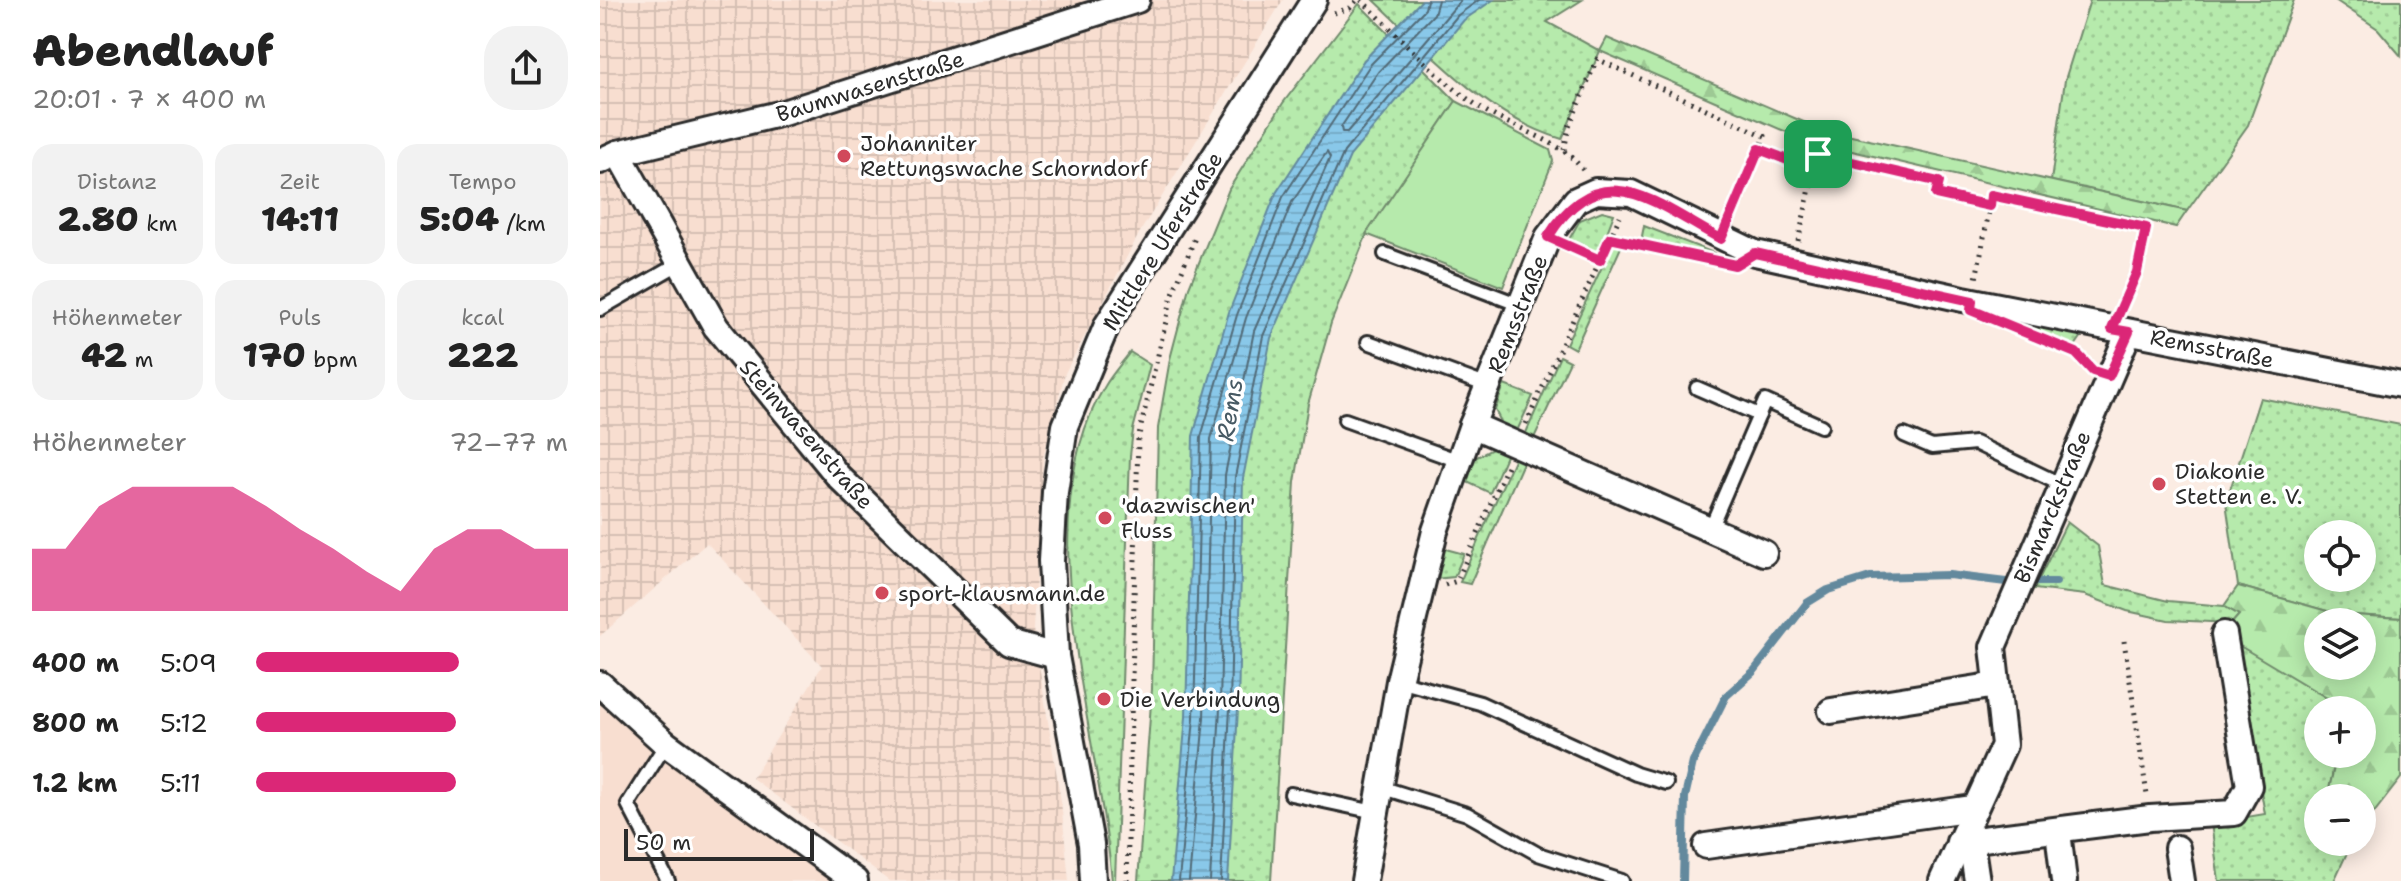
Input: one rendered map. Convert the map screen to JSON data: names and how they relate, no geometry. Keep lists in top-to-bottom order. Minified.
{"streets":{"street":["Baumwasenstraße","Mittlere Uferstraße","Remsstraße","Steinwasenstraße","Bismarckstraße"]},"crossings":[["Baumwasenstraße","Steinwasenstraße"],["Mittlere Uferstraße","Steinwasenstraße"],["Remsstraße","Bismarckstraße"]],"water":["Rems"],"places":["Johanniter Rettungswache Schorndorf","Diakonie Stetten e. V.","'dazwischen' Fluss","sport-klausmann.de","Die Verbindung"],"scale_bar":"50 m","page":{"heading":["Abendlauf","20:01 · 7 × 400 m"],"stats":[["Distanz","2.80 km"],["Zeit","14:11"],["Tempo","5:04 /km"],["Höhenmeter","42 m"],["Puls","170 bpm"],["kcal","222"]],"chart":["Höhenmeter","72–77 m"],"map_buttons":["+","−"],"list":[{"name":"400 m","note":"5:09"},{"name":"800 m","note":"5:12"},{"name":"1.2 km","note":"5:11"}],"scale":"50 m"}}
